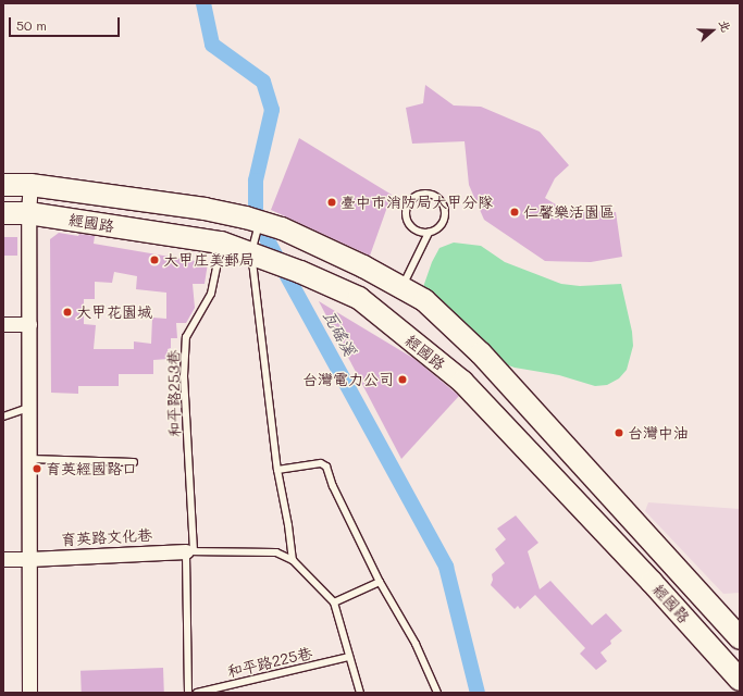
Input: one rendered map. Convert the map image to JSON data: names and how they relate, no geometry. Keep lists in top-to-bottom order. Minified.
{"streets":{"main road":["經國路"],"street":["育英路文化巷"],"lane":["和平路253巷","和平路225巷"]},"crossings":[["經國路","和平路253巷"],["和平路253巷","育英路文化巷"]],"water":["瓦磘溪"],"places":["臺中市消防局大甲分隊","仁馨樂活園區","大甲庄美郵局","大甲花園城","台灣電力公司","台灣中油","育英經國路口"],"scale_bar":"50 m","north":"right"}
